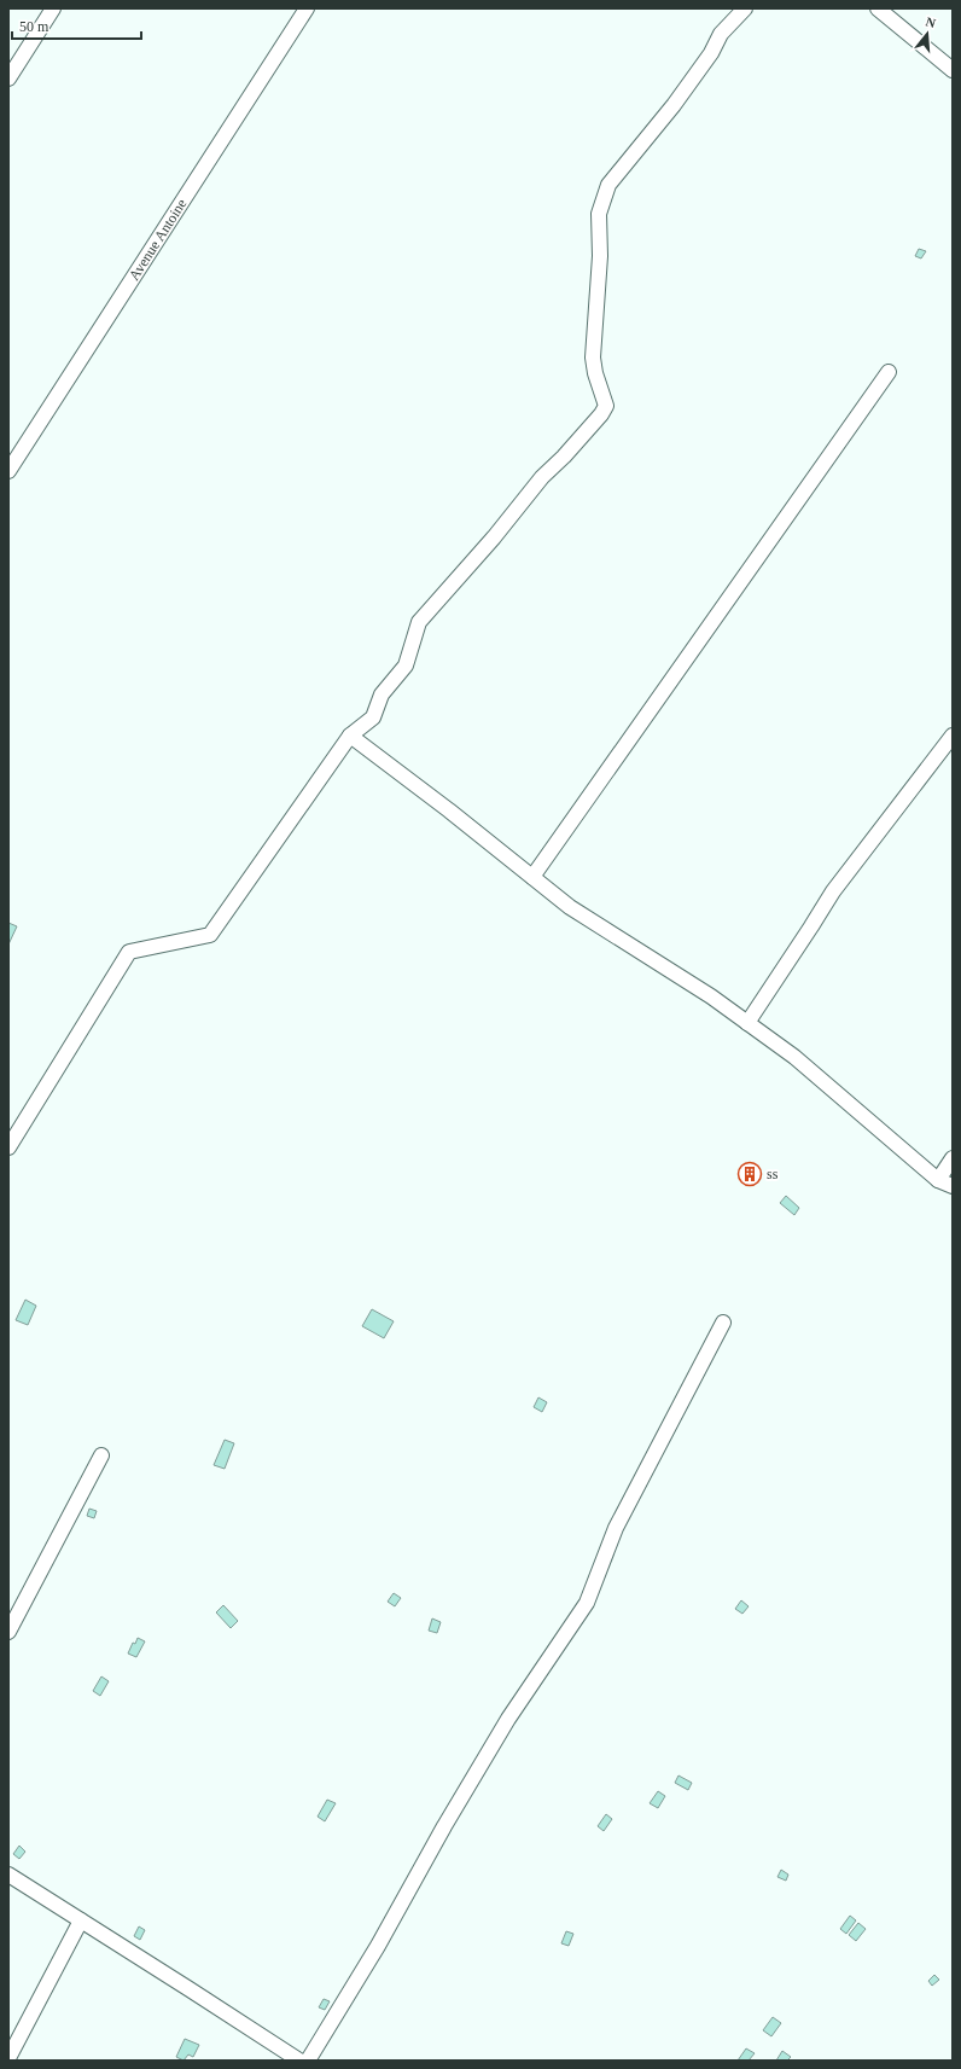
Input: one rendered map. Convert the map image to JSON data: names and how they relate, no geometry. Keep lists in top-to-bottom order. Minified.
{"streets":{"street":["Avenue Antoine"]},"places":{"building":["ss"]},"scale_bar":"50 m","north":"top"}
